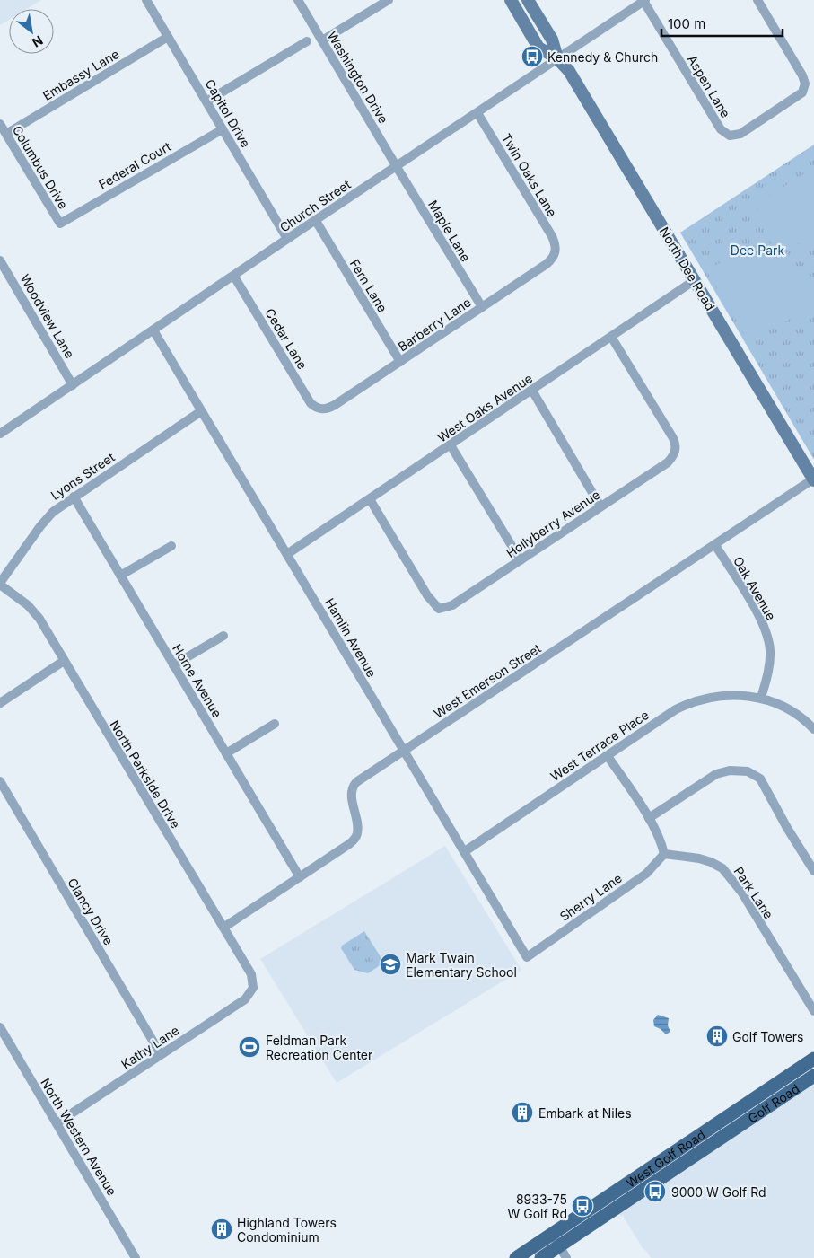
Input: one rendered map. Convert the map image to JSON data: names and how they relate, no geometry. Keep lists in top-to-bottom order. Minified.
{"streets":{"main road":["Golf Road","West Golf Road"],"street":["Embassy Lane","Washington Drive","Aspen Lane","Capitol Drive","Federal Court","Columbus Drive","Twin Oaks Lane","Church Street","Maple Lane","North Dee Road","Fern Lane","Woodview Lane","Barberry Lane","Cedar Lane","West Oaks Avenue","Lyons Street","Hollyberry Avenue","Oak Avenue","Hamlin Avenue","Home Avenue","West Emerson Street","West Terrace Place","North Parkside Drive","Park Lane","Sherry Lane","Clancy Drive","Kathy Lane","North Western Avenue"]},"crossings":[["Embassy Lane","Capitol Drive"],["Embassy Lane","Columbus Drive"],["Washington Drive","Church Street"],["Washington Drive","Maple Lane"],["Aspen Lane","Church Street"],["Capitol Drive","Federal Court"],["Capitol Drive","Church Street"],["Federal Court","Columbus Drive"],["Twin Oaks Lane","Church Street"],["Twin Oaks Lane","Barberry Lane"],["Church Street","Maple Lane"],["Church Street","North Dee Road"],["Church Street","Fern Lane"],["Church Street","Woodview Lane"],["Church Street","Cedar Lane"],["Church Street","Hamlin Avenue"],["Maple Lane","Barberry Lane"],["North Dee Road","West Oaks Avenue"],["North Dee Road","West Emerson Street"],["Fern Lane","Barberry Lane"],["Barberry Lane","Cedar Lane"],["West Oaks Avenue","Hollyberry Avenue"],["West Oaks Avenue","Hamlin Avenue"],["Lyons Street","Hamlin Avenue"],["Lyons Street","Home Avenue"],["Lyons Street","North Parkside Drive"],["Oak Avenue","West Emerson Street"],["Oak Avenue","West Terrace Place"],["Hamlin Avenue","West Emerson Street"],["Hamlin Avenue","West Terrace Place"],["Hamlin Avenue","Sherry Lane"],["Home Avenue","West Emerson Street"],["West Emerson Street","North Parkside Drive"],["North Parkside Drive","Kathy Lane"],["Park Lane","Sherry Lane"],["Clancy Drive","Kathy Lane"],["Kathy Lane","North Western Avenue"],["Golf Road","West Golf Road"]],"parks":["Dee Park"],"places":{"bus stop":["Kennedy & Church","9000 W Golf Rd","8933-75 W Golf Rd"],"school or university":["Mark Twain Elementary School"],"building":["Golf Towers","Embark at Niles","Highland Towers Condominium"],"sports":["Feldman Park Recreation Center"]},"scale_bar":"100 m","north":"bottom right"}
